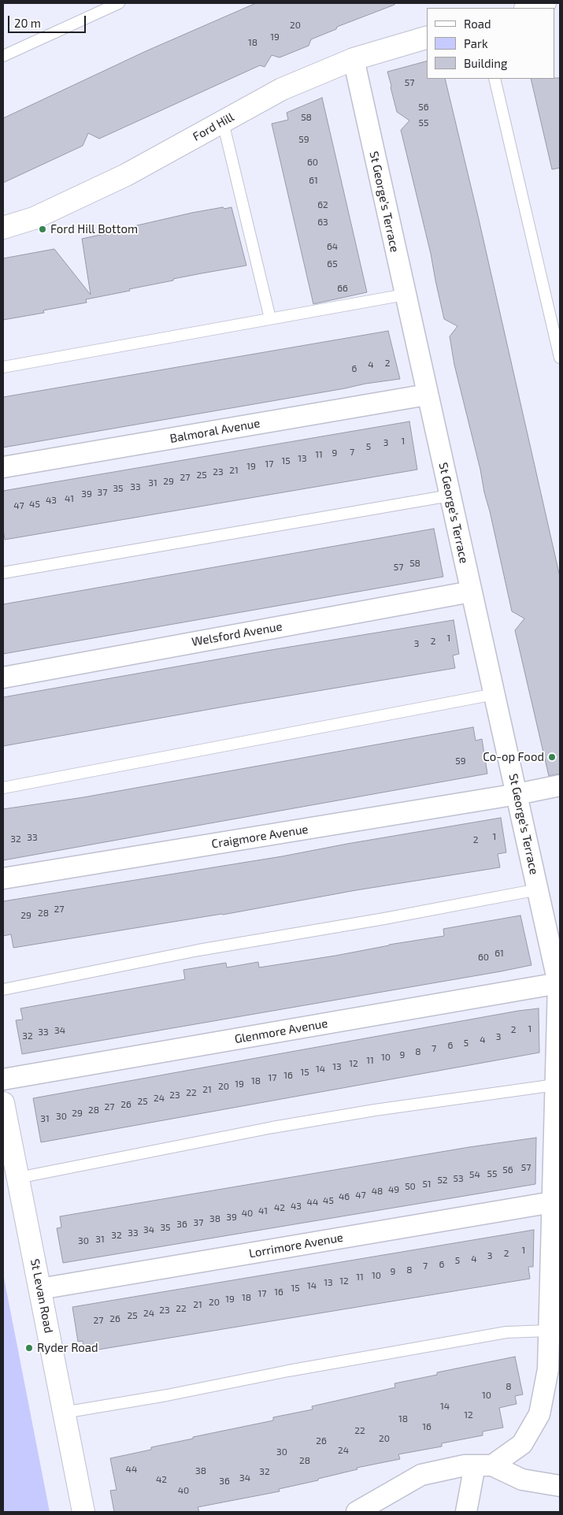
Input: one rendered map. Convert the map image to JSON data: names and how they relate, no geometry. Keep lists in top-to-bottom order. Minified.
{"streets":{"street":["Ford Hill","St George's Terrace","Balmoral Avenue","Welsford Avenue","Craigmore Avenue","Glenmore Avenue","Lorrimore Avenue","St Levan Road"]},"crossings":[["Ford Hill","St George's Terrace"],["St George's Terrace","Balmoral Avenue"],["St George's Terrace","Welsford Avenue"],["St George's Terrace","Craigmore Avenue"],["St George's Terrace","Glenmore Avenue"],["St George's Terrace","Lorrimore Avenue"],["Lorrimore Avenue","St Levan Road"]],"places":["Ford Hill Bottom","Co-op Food","Ryder Road"],"house_numbers":["20","19","18","57","56","58","55","59","60","61","62","63","64","65","66","2","4","6","1","3","5","7","9","11","13","15","17","19","21","23","25","27","29","31","33","35","37","39","41","43","45","47","58","57","1","2","3","59","1","33","32","2","27","28","29","61","60","1","2","34","33","32","3","4","5","6","7","8","9","10","11","12","13","14","15","16","17","18","19","20","21","22","23","24","25","26","27","28","29","30","31","57","56","55","54","53","52","51","50","49","48","47","46","45","44","43","42","41","40","39","38","37","36","35","34","33","32","31","30","1","2","3","4","5","6","7","8","9","10","11","12","13","14","15","16","17","18","19","20","21","22","23","24","25","26","27","8","10","14","12","18","16","22","20","26","24","30","28","44","38","32","34","42","36","40"],"legend":["Road","Park","Building"],"scale_bar":"20 m"}
